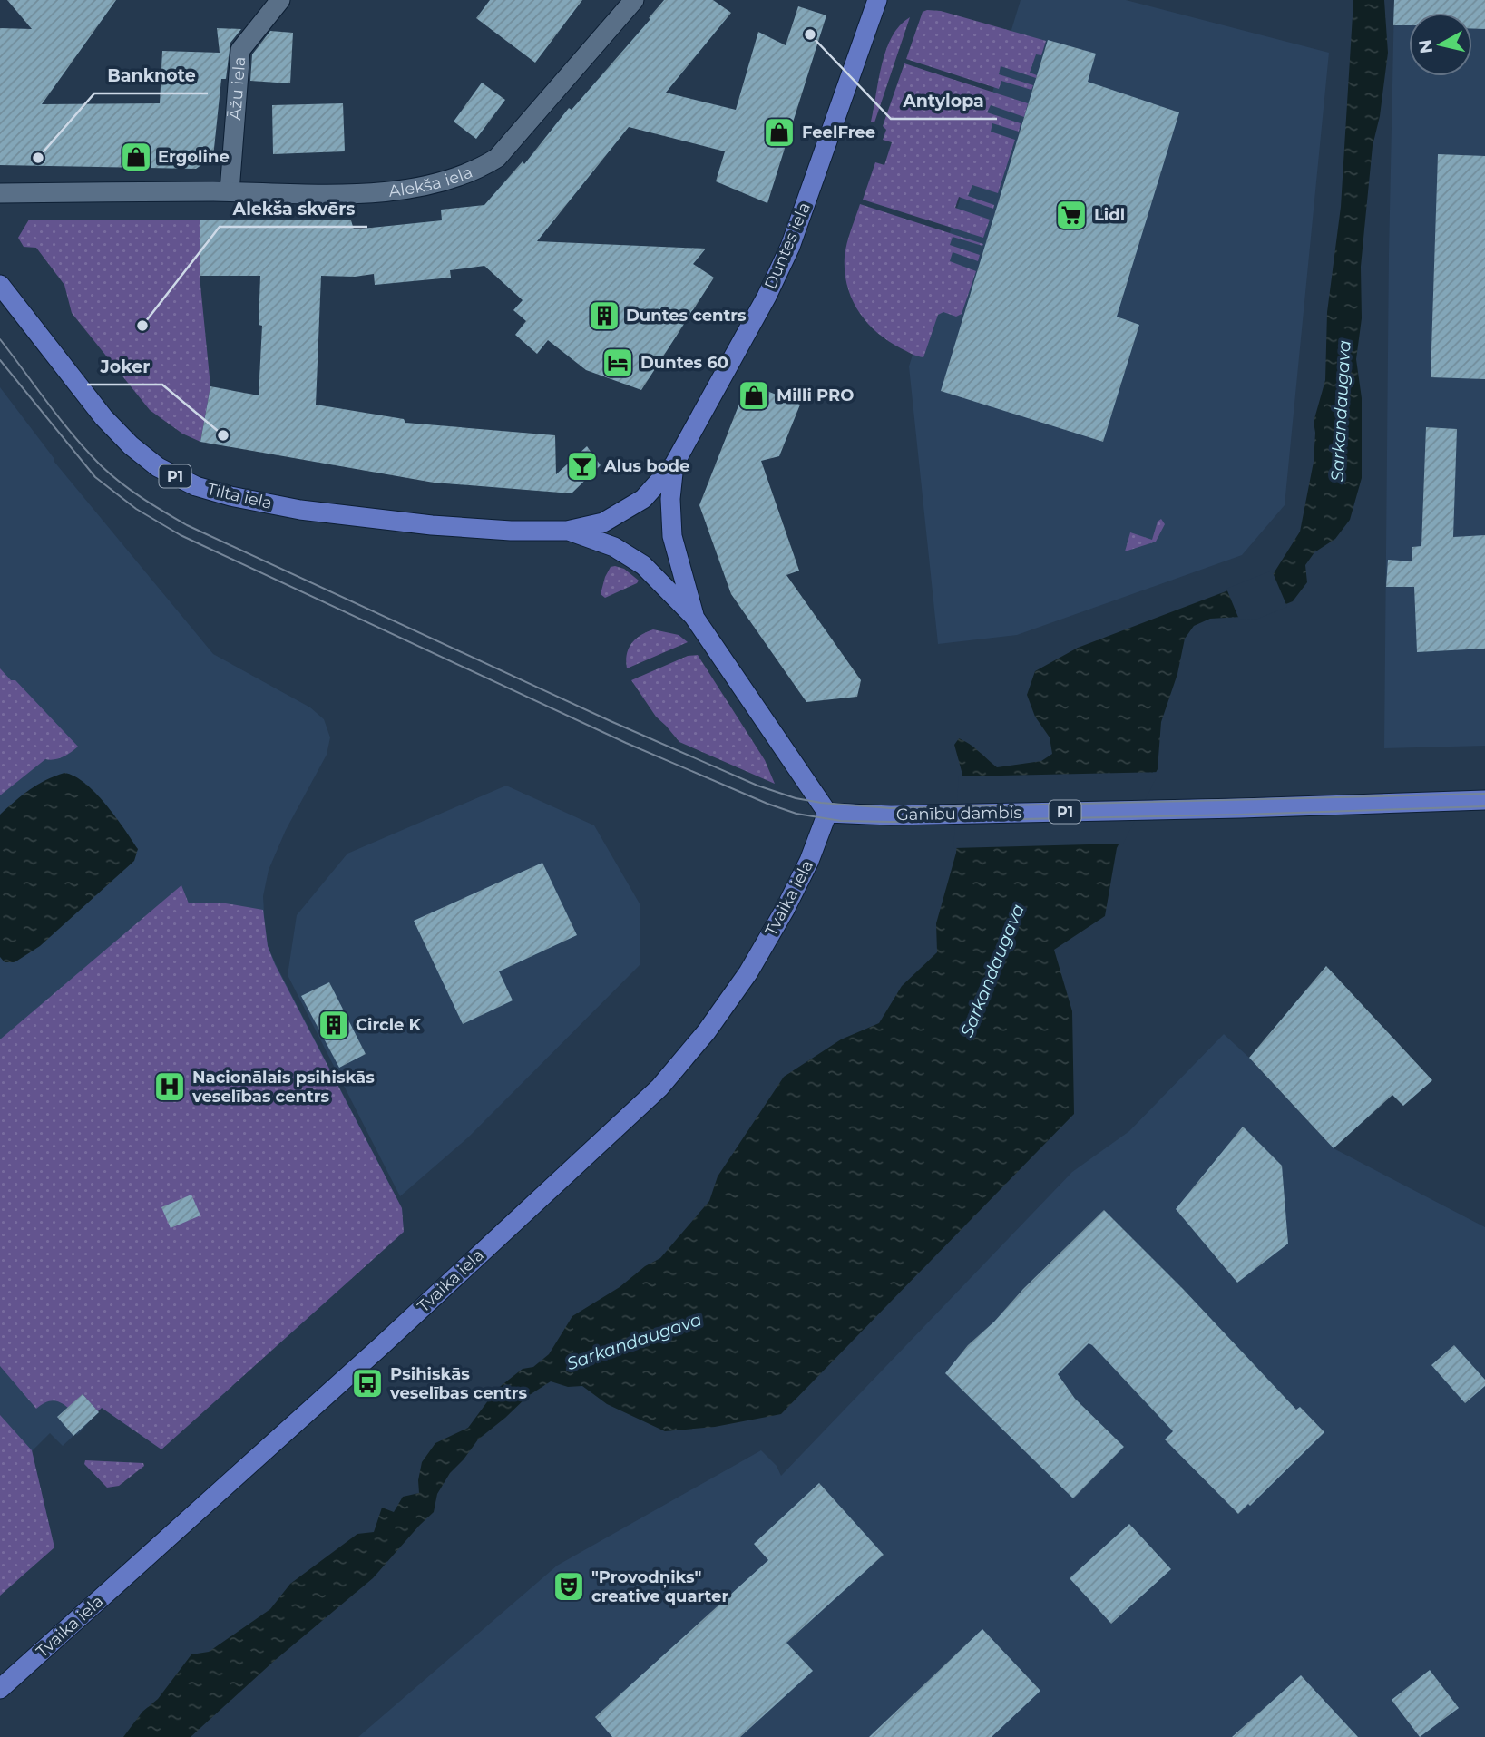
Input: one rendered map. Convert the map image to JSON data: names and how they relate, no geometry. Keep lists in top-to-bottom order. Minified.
{"streets":{"main road":["Duntes iela","P1","Tilta iela","Ganību dambis","Tvaika iela"],"street":["Āžu iela","Alekša iela"]},"crossings":[["Āžu iela","Alekša iela"],["Duntes iela","P1"],["Duntes iela","Tilta iela"],["P1","Tilta iela"],["P1","Ganību dambis"],["P1","Tvaika iela"],["Ganību dambis","Tvaika iela"]],"water":["Sarkandaugava"],"places":{"other":["Antylopa","Banknote","Alekša skvērs","Joker"],"shop":["FeelFree","Ergoline","Milli PRO"],"supermarket":["Lidl"],"building":["Duntes centrs","Circle K"],"hotel":["Duntes 60"],"bar":["Alus bode"],"hospital":["Nacionālais psihiskās veselības centrs"],"bus stop":["Psihiskās veselības centrs"],"theatre":["\"Provodņiks\" creative quarter"]},"north":"left"}
